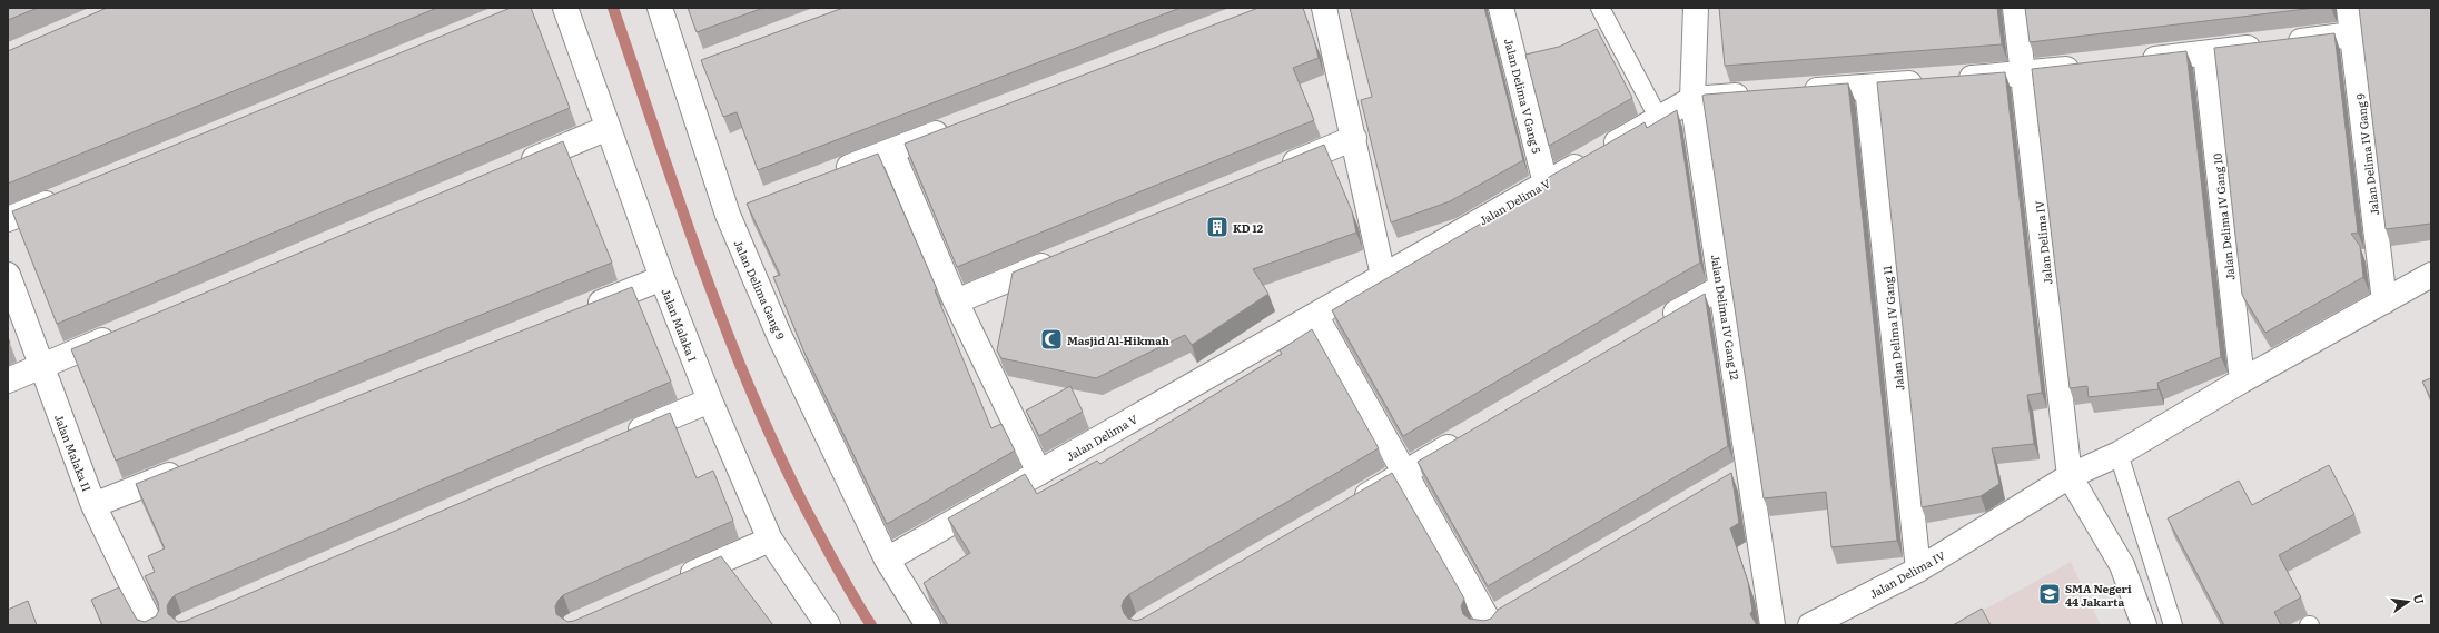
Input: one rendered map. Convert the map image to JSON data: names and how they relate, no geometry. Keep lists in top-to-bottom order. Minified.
{"streets":{"street":["Jalan Delima V Gang 5","Jalan Delima IV Gang 9","Jalan Delima V","Jalan Delima IV Gang 10","Jalan Delima IV","Jalan Delima Gang 9","Jalan Delima IV Gang 12","Jalan Malaka I","Jalan Delima IV Gang 11","Jalan Malaka II"]},"crossings":[["Jalan Delima V Gang 5","Jalan Delima V"],["Jalan Delima IV Gang 9","Jalan Delima IV"],["Jalan Delima V","Jalan Delima Gang 9"],["Jalan Delima V","Jalan Delima IV Gang 12"],["Jalan Delima IV Gang 10","Jalan Delima IV"],["Jalan Delima IV","Jalan Delima IV Gang 11"]],"places":{"building":["KD 12"],"mosque":["Masjid Al-Hikmah"],"school or university":["SMA Negeri 44 Jakarta"]},"north":"right"}
